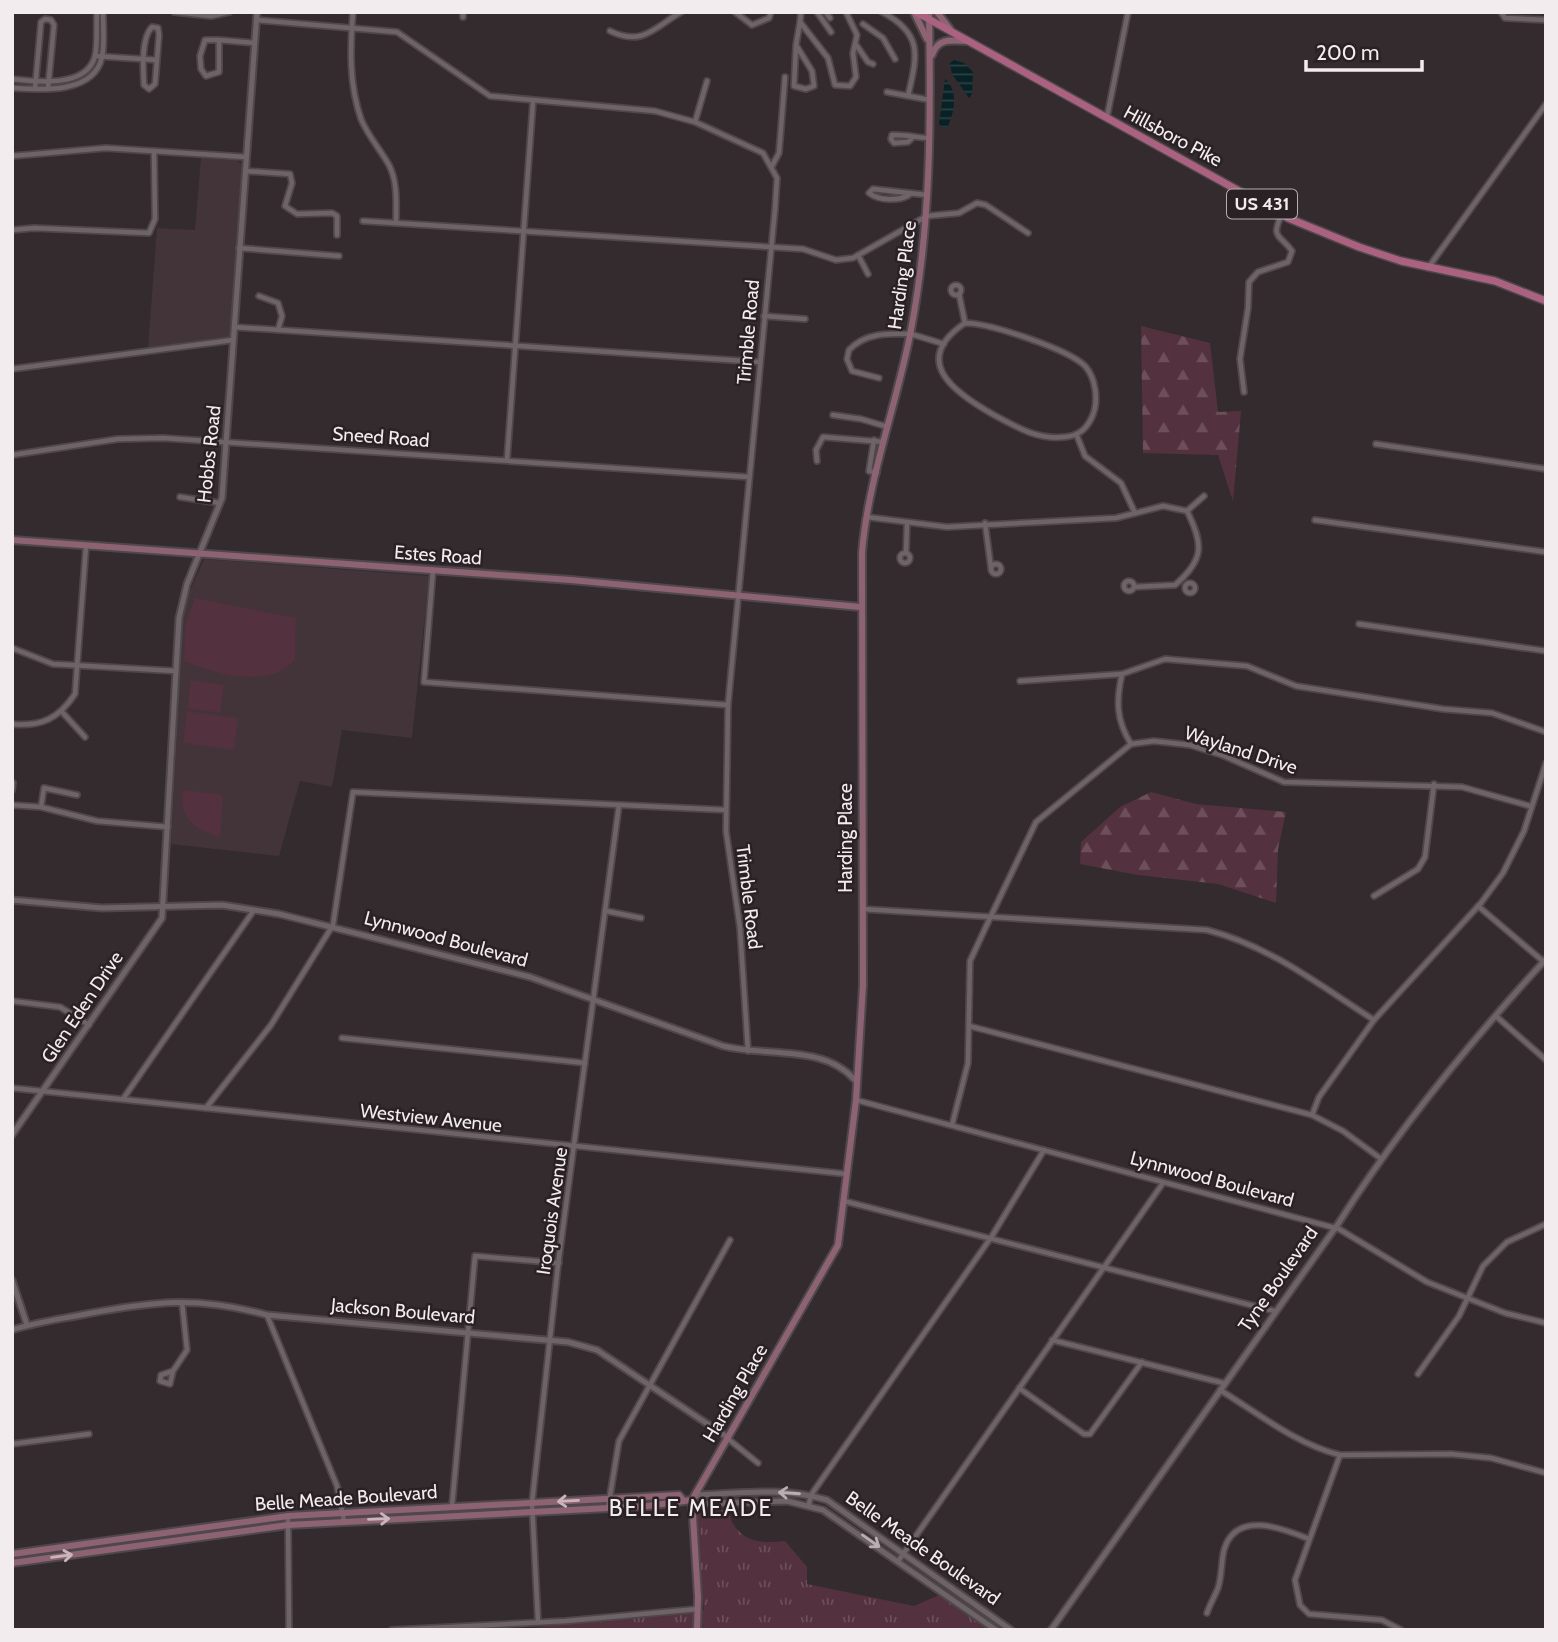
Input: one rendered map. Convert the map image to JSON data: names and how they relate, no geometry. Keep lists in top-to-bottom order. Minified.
{"streets":{"main road":["Hillsboro Pike","US 431","Harding Place","Estes Road","Belle Meade Boulevard"],"street":["Trimble Road","Sneed Road","Hobbs Road","Wayland Drive","Lynnwood Boulevard","Glen Eden Drive","Westview Avenue","Iroquois Avenue","Tyne Boulevard","Jackson Boulevard"]},"crossings":[["Hillsboro Pike","Harding Place"],["Harding Place","Estes Road"],["Harding Place","Lynnwood Boulevard"],["Harding Place","Westview Avenue"],["Harding Place","Jackson Boulevard"],["Harding Place","Belle Meade Boulevard"],["Trimble Road","Sneed Road"],["Trimble Road","Estes Road"],["Trimble Road","Lynnwood Boulevard"],["Sneed Road","Hobbs Road"],["Hobbs Road","Estes Road"],["Hobbs Road","Glen Eden Drive"],["Lynnwood Boulevard","Glen Eden Drive"],["Lynnwood Boulevard","Iroquois Avenue"],["Lynnwood Boulevard","Tyne Boulevard"],["Glen Eden Drive","Westview Avenue"],["Westview Avenue","Iroquois Avenue"],["Iroquois Avenue","Jackson Boulevard"],["Iroquois Avenue","Belle Meade Boulevard"]],"districts":["BELLE MEADE"],"scale_bar":"200 m"}
